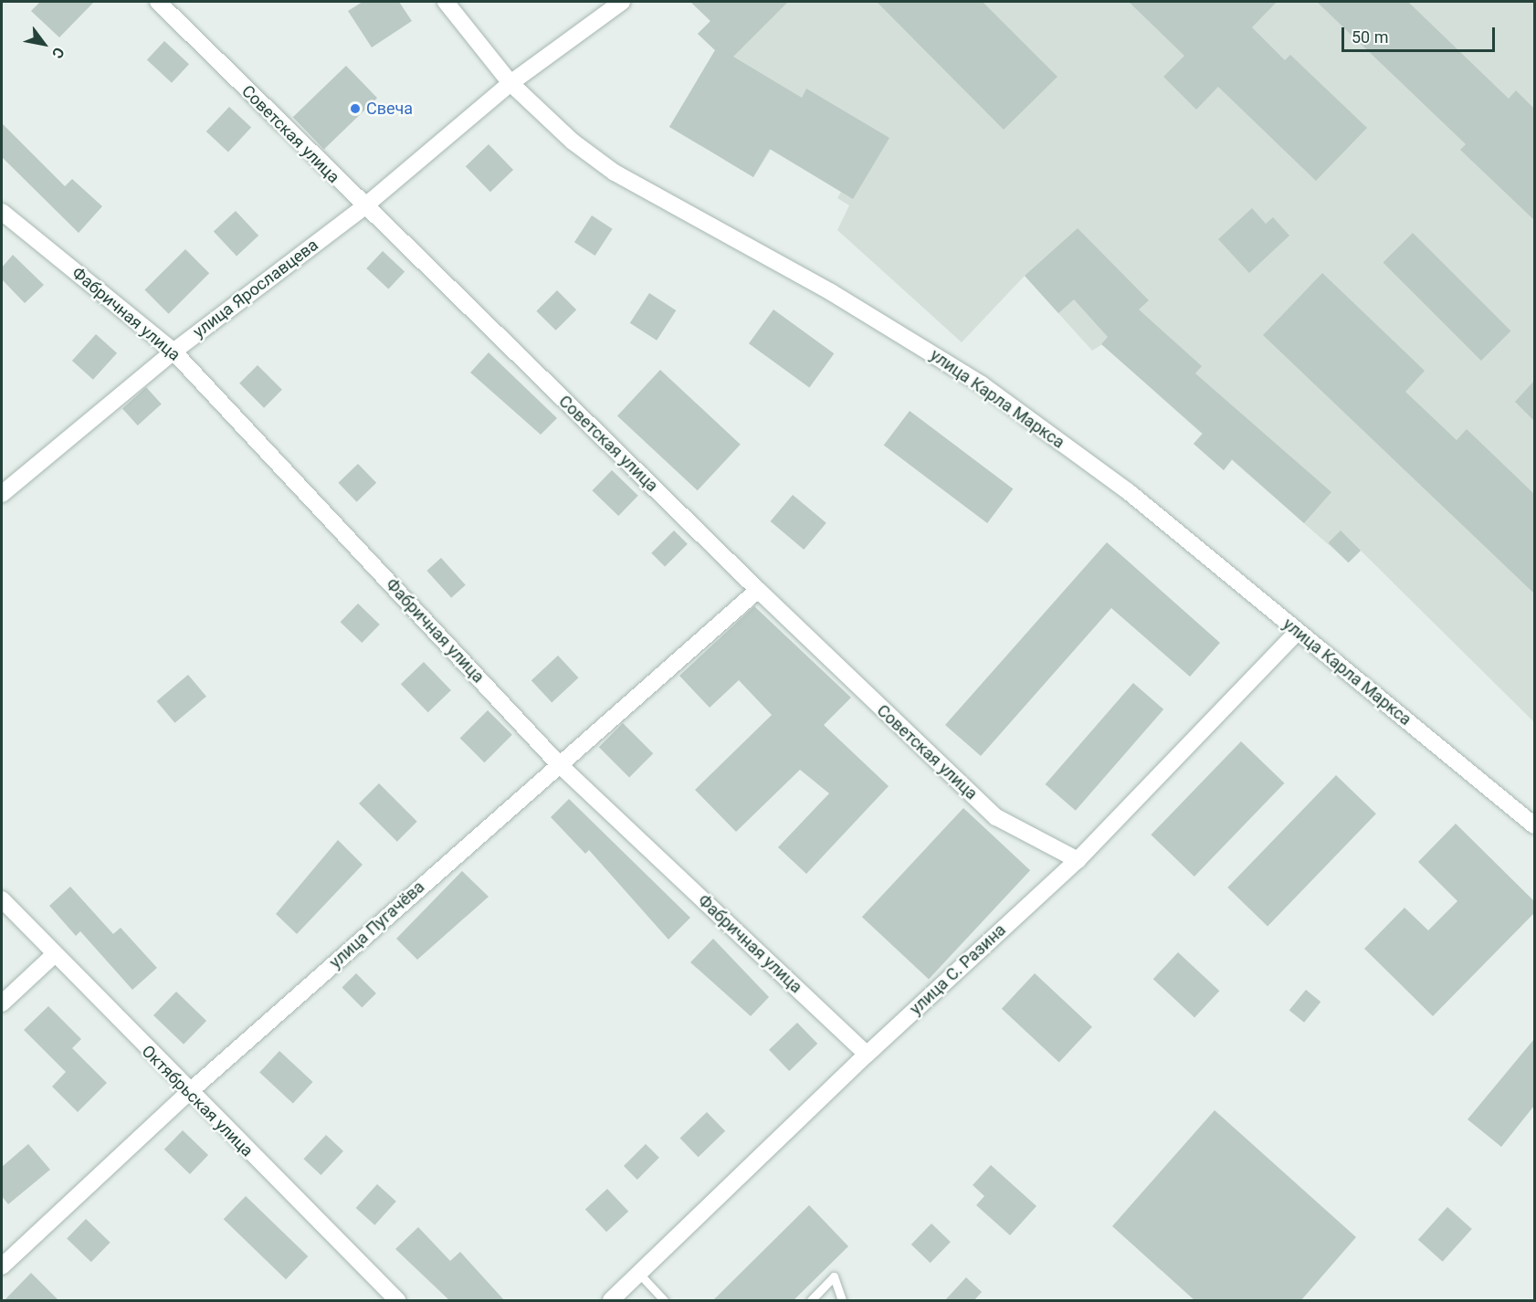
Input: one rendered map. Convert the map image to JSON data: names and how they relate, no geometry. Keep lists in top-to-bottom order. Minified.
{"streets":{"street":["Советская улица","улица Ярославцева","Фабричная улица","улица Карла Маркса","улица Пугачёва","улица С. Разина","Октябрьская улица"]},"crossings":[["Советская улица","улица Ярославцева"],["Советская улица","улица Пугачёва"],["Советская улица","улица С. Разина"],["улица Ярославцева","Фабричная улица"],["улица Ярославцева","улица Карла Маркса"],["Фабричная улица","улица Пугачёва"],["Фабричная улица","улица С. Разина"],["улица Карла Маркса","улица С. Разина"],["улица Пугачёва","Октябрьская улица"]],"places":["Свеча"],"scale_bar":"50 m","north":"bottom right"}
